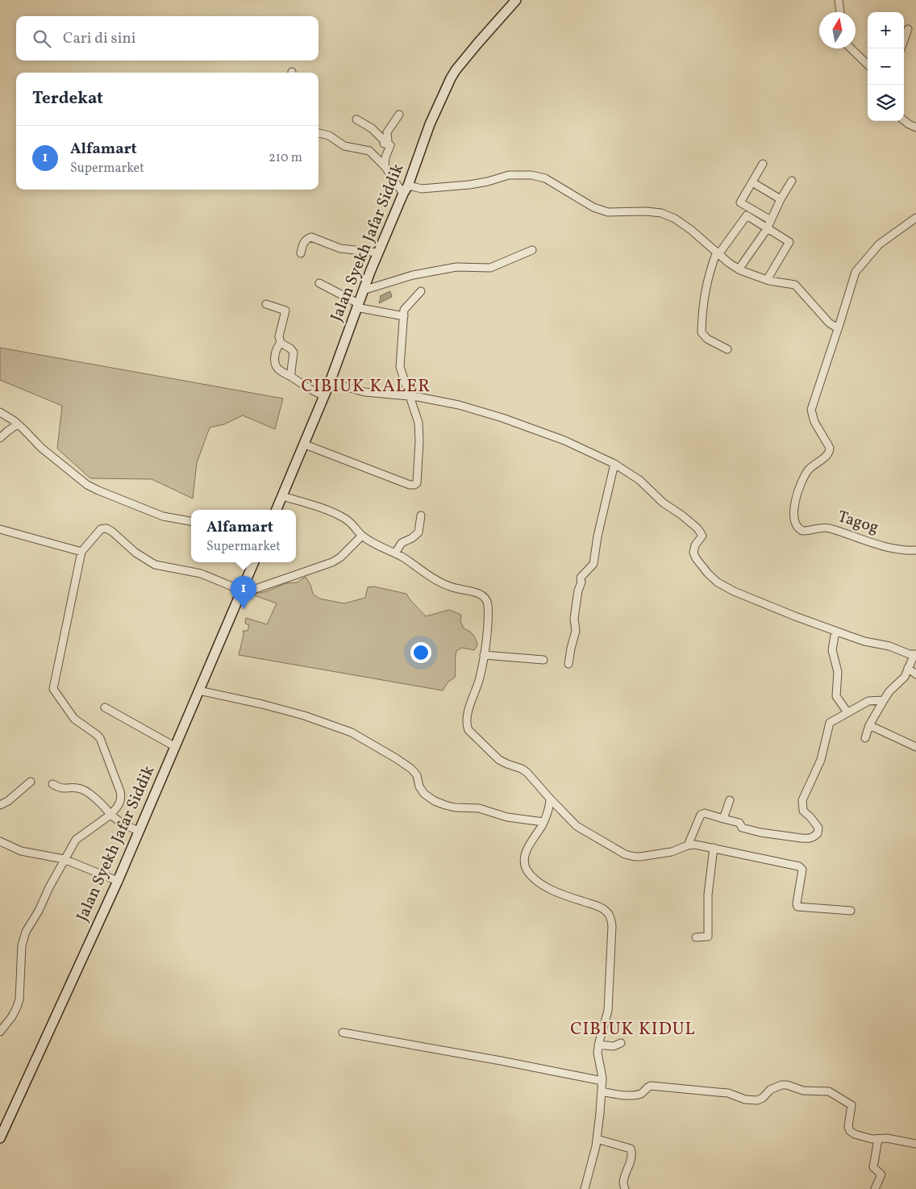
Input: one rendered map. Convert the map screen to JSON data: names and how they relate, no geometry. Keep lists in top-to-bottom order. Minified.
{"streets":{"main road":["Jalan Syekh Jafar Siddik"],"street":["Tagog"]},"districts":["CIBIUK KALER","CIBIUK KIDUL"],"north":"top","page":{"map_buttons":["+","−"],"search":"Cari di sini","heading":"Terdekat","list":[{"mark":"1","name":"Alfamart","note":"Supermarket","value":"210 m"}],"popup":["Alfamart","Supermarket"],"pins":"1"}}
